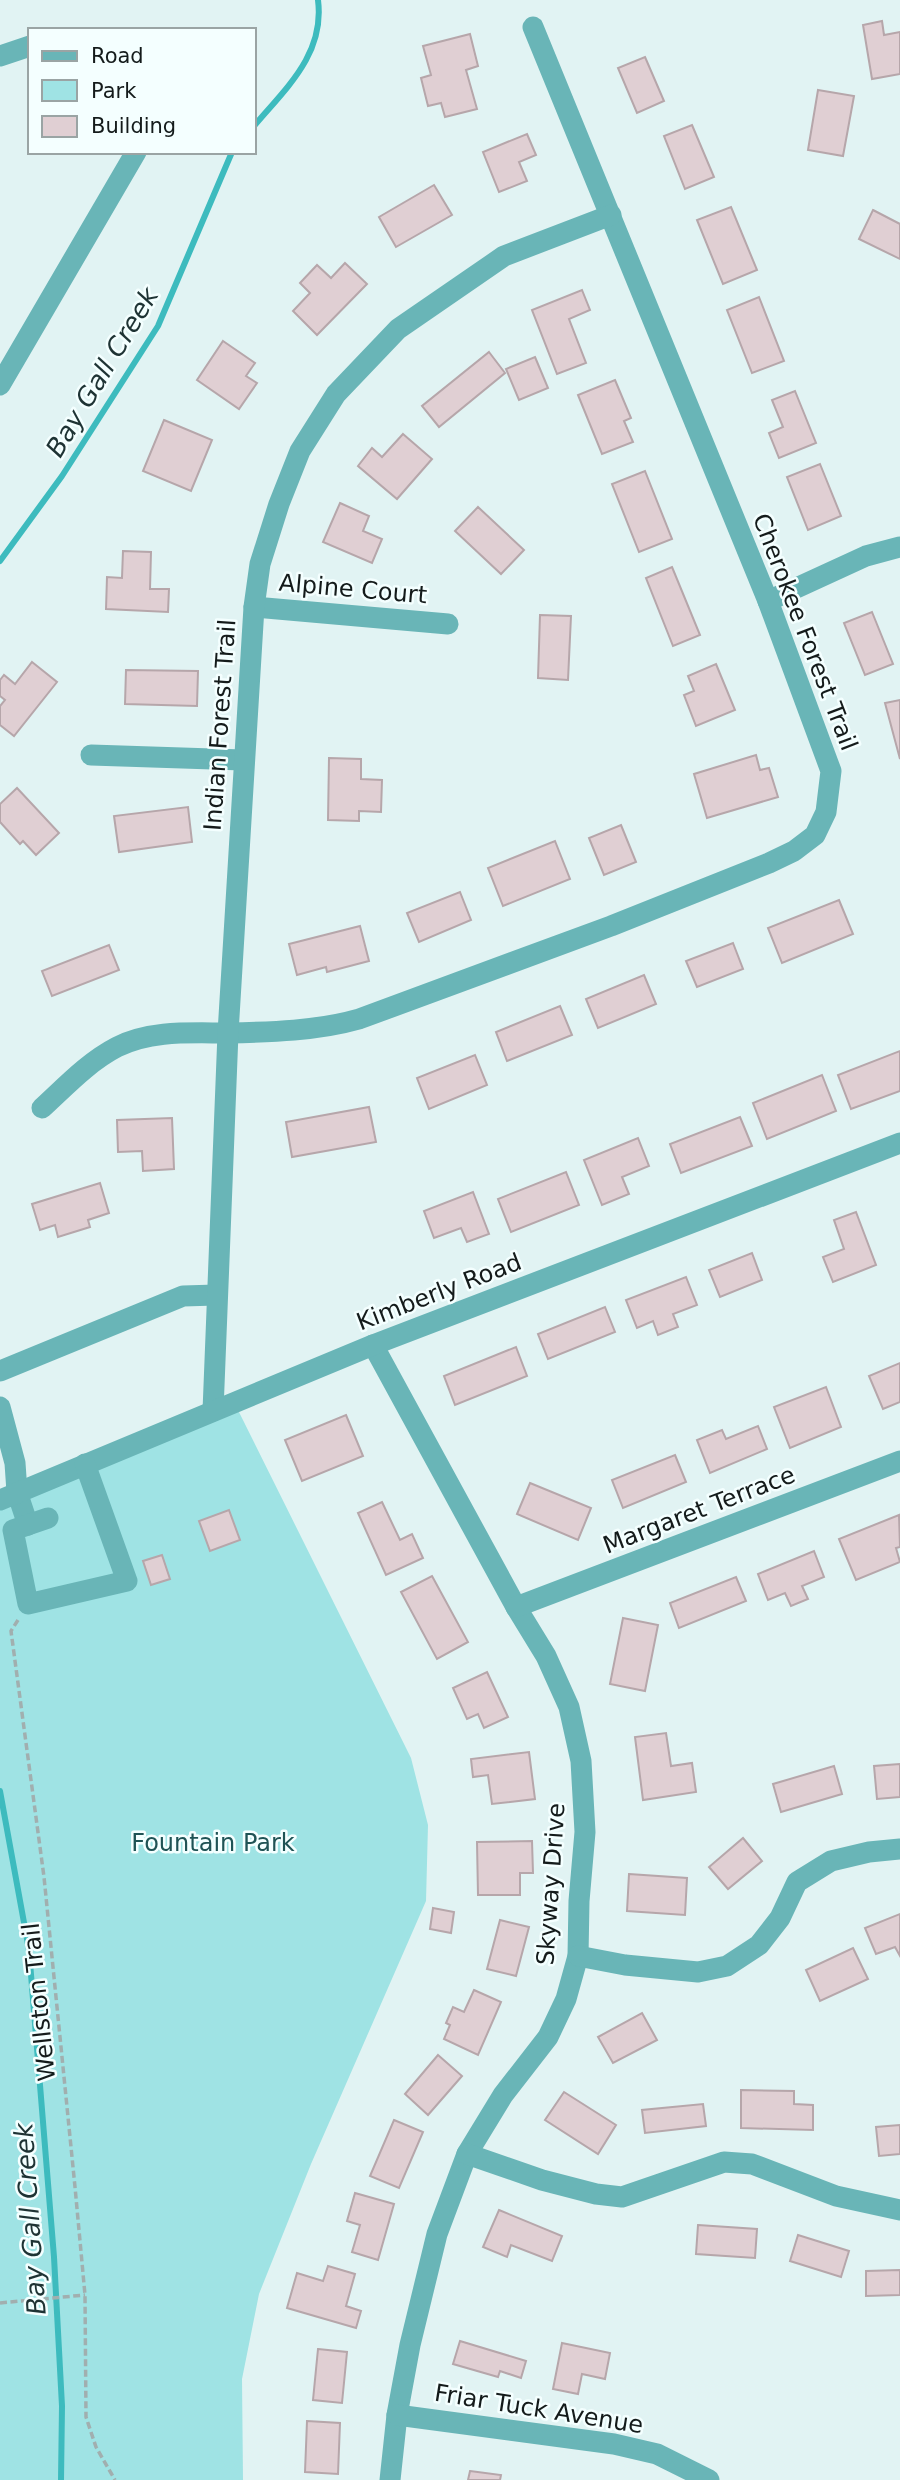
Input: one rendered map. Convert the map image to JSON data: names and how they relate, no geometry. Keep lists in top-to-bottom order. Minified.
{"streets":{"street":["Alpine Court","Cherokee Forest Trail","Indian Forest Trail","Kimberly Road","Margaret Terrace","Skyway Drive","Friar Tuck Avenue"],"path":["Wellston Trail"]},"crossings":[["Alpine Court","Indian Forest Trail"],["Cherokee Forest Trail","Indian Forest Trail"],["Indian Forest Trail","Kimberly Road"],["Kimberly Road","Skyway Drive"],["Margaret Terrace","Skyway Drive"],["Skyway Drive","Friar Tuck Avenue"]],"water":["Bay Gall Creek"],"parks":["Fountain Park"],"legend":["Road","Park","Building"]}
